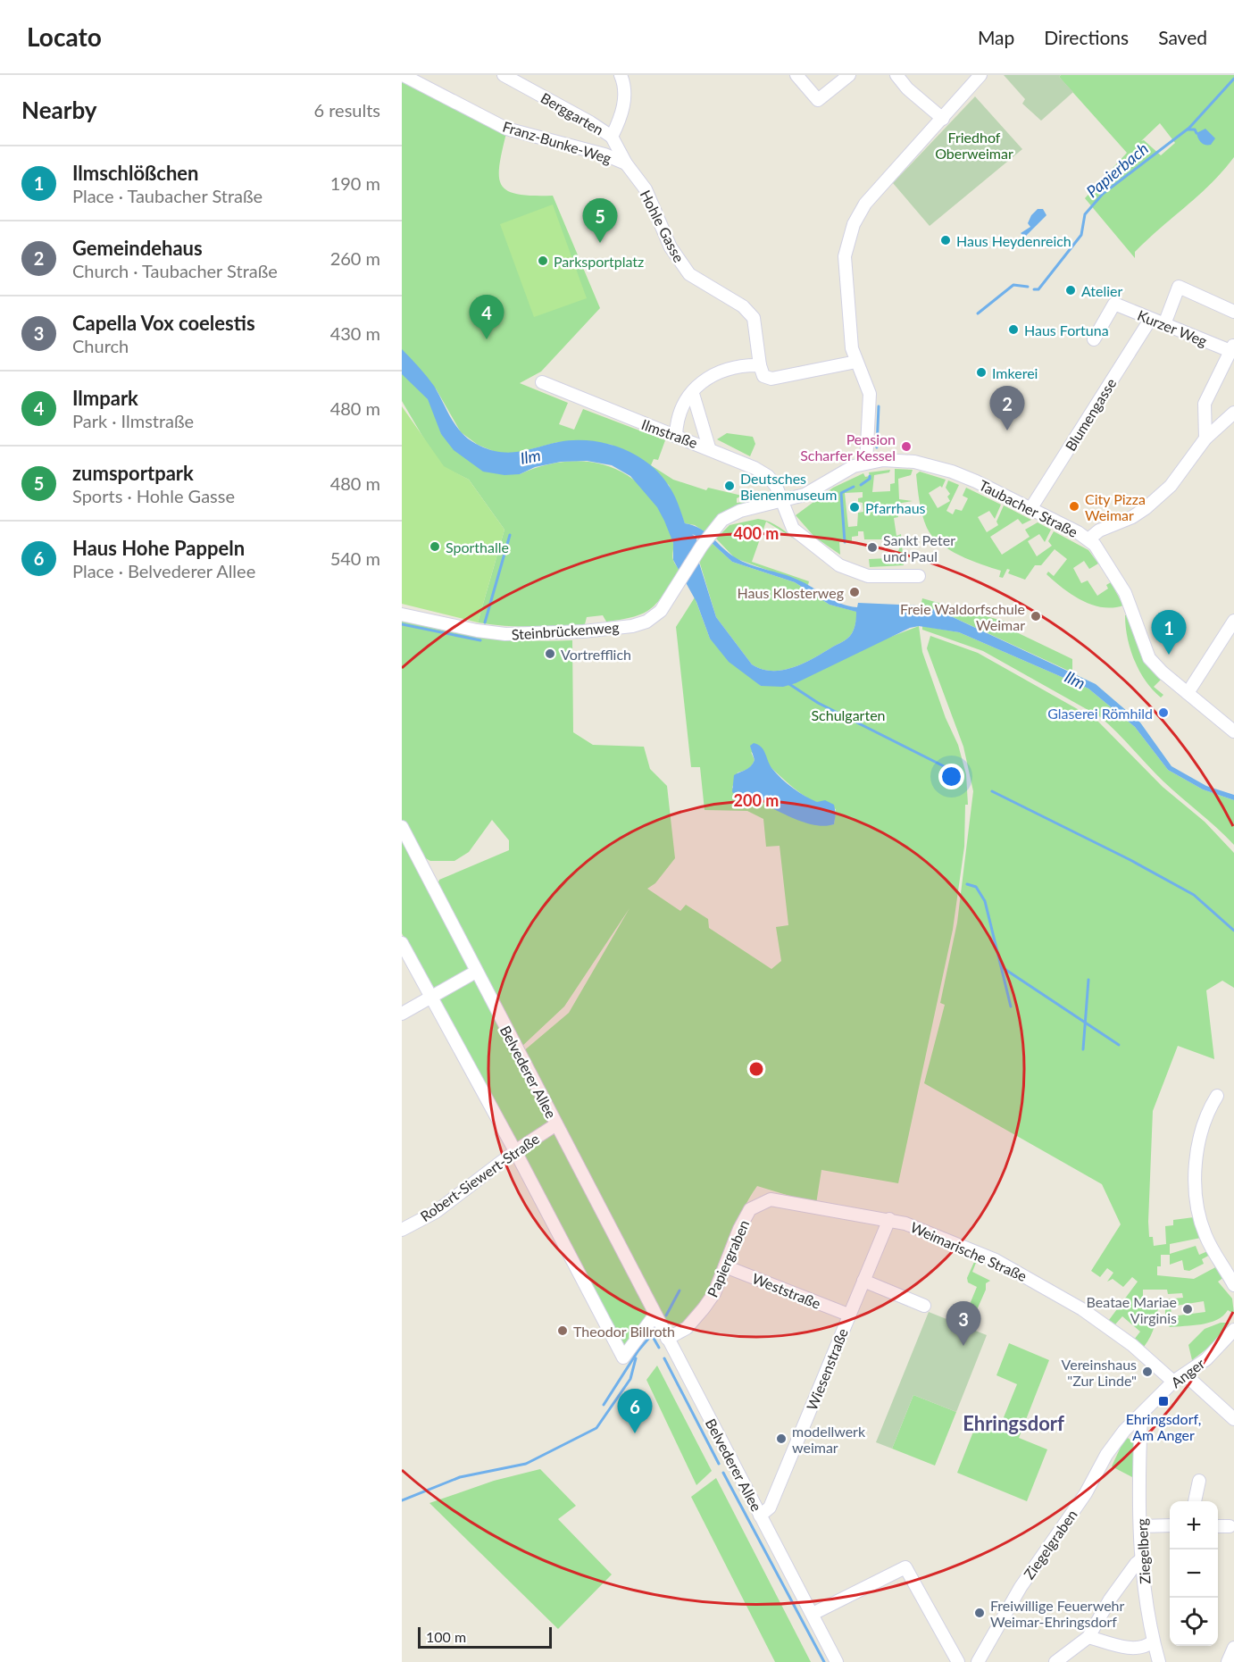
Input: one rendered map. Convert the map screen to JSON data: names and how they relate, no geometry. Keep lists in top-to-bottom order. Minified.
{"streets":{"street":["Berggarten","Franz-Bunke-Weg","Hohle Gasse","Kurzer Weg","Blumengasse","Ilmstraße","Taubacher Straße","Steinbrückenweg","Belvederer Allee","Robert-Siewert-Straße","Weimarische Straße","Papiergraben","Weststraße","Wiesenstraße","Anger","Ziegelgraben","Ziegelberg"]},"crossings":[["Berggarten","Hohle Gasse"],["Franz-Bunke-Weg","Hohle Gasse"],["Kurzer Weg","Blumengasse"],["Blumengasse","Taubacher Straße"],["Ilmstraße","Taubacher Straße"],["Ilmstraße","Steinbrückenweg"],["Taubacher Straße","Steinbrückenweg"],["Belvederer Allee","Robert-Siewert-Straße"],["Belvederer Allee","Papiergraben"],["Belvederer Allee","Wiesenstraße"],["Weimarische Straße","Papiergraben"],["Weimarische Straße","Wiesenstraße"],["Weimarische Straße","Anger"],["Papiergraben","Weststraße"],["Weststraße","Wiesenstraße"],["Anger","Ziegelgraben"],["Anger","Ziegelberg"]],"districts":["Ehringsdorf"],"water":["Papierbach","Ilm"],"parks":["Friedhof Oberweimar","Schulgarten"],"places":{"other":["Haus Heydenreich","Parksportplatz","Atelier","Haus Fortuna","Imkerei","Pension Scharfer Kessel","Deutsches Bienenmuseum","City Pizza Weimar","Pfarrhaus","Sporthalle","Sankt Peter und Paul","Haus Klosterweg","Freie Waldorfschule Weimar","Vortrefflich","Glaserei Römhild","Beatae Mariae Virginis","Theodor Billroth","Vereinshaus \"Zur Linde\"","modellwerk weimar","Freiwillige Feuerwehr Weimar-Ehringsdorf"],"transit":["Ehringsdorf, Am Anger"]},"scale_bar":"100 m","page":{"header":"Locato","nav":["Map","Directions","Saved"],"heading":["Nearby","6 results"],"list":[{"mark":"1","name":"Ilmschlößchen","note":"Place · Taubacher Straße","value":"190 m"},{"mark":"2","name":"Gemeindehaus","note":"Church · Taubacher Straße","value":"260 m"},{"mark":"3","name":"Capella Vox coelestis","note":"Church","value":"430 m"},{"mark":"4","name":"Ilmpark","note":"Park · Ilmstraße","value":"480 m"},{"mark":"5","name":"zumsportpark","note":"Sports · Hohle Gasse","value":"480 m"},{"mark":"6","name":"Haus Hohe Pappeln","note":"Place · Belvederer Allee","value":"540 m"}],"pins":["5","4","2","1","3","6"],"map_buttons":["+","−"],"scale":"100 m"},"rings":["400 m","200 m"]}
